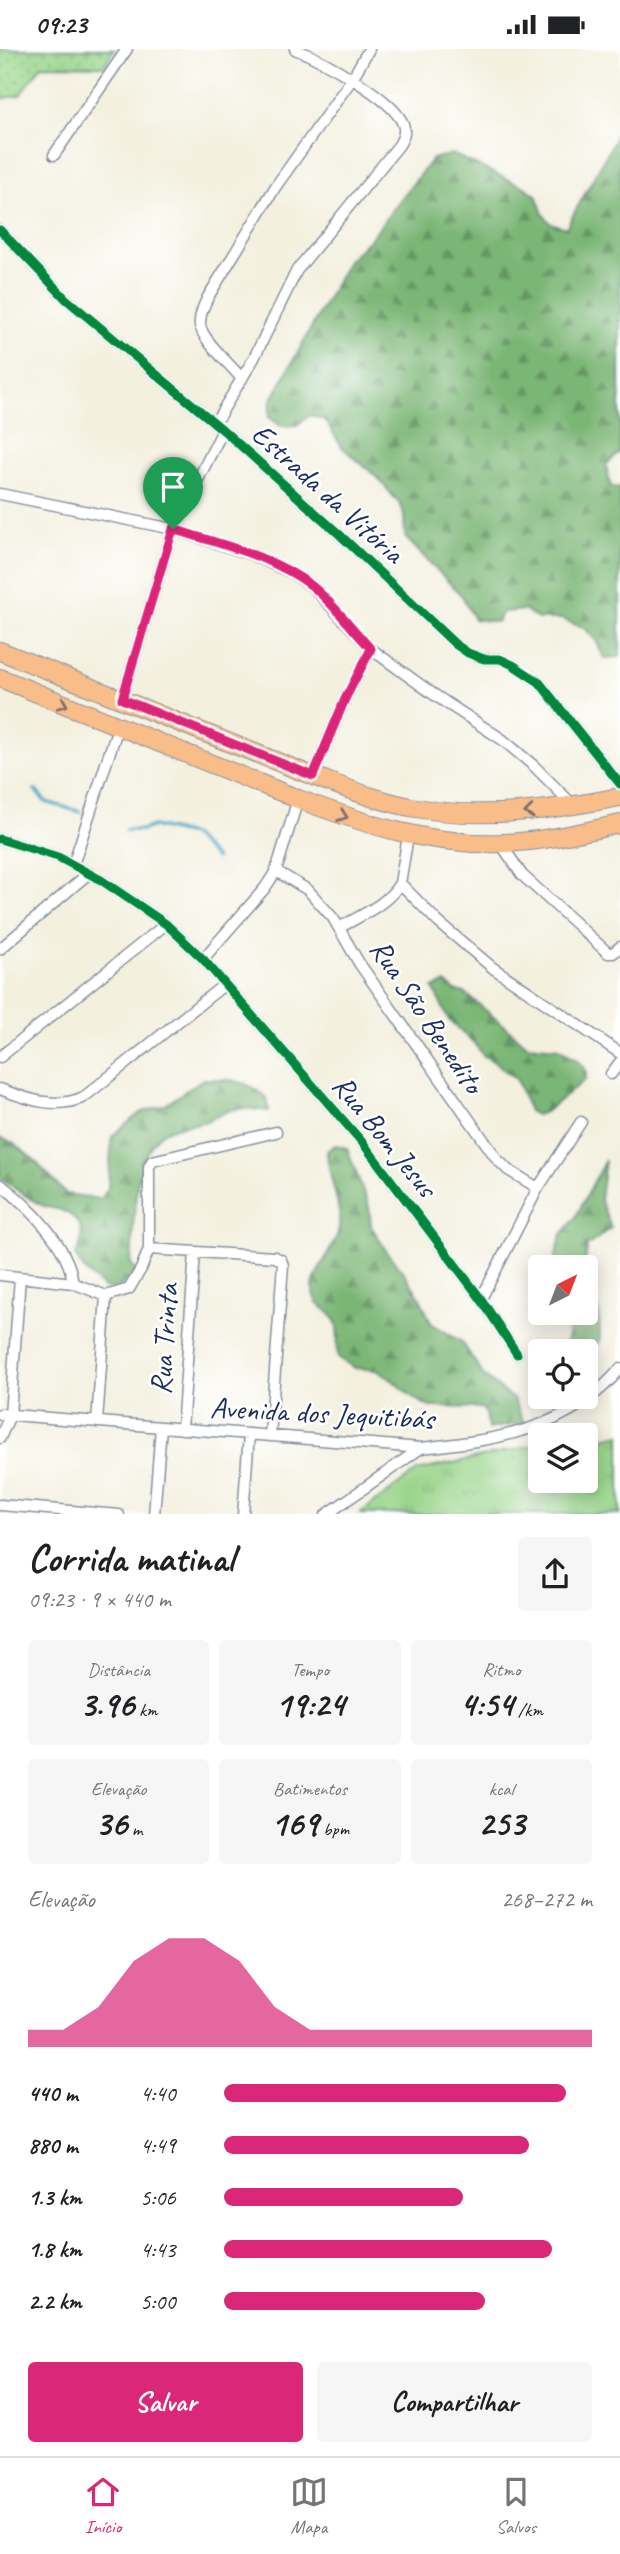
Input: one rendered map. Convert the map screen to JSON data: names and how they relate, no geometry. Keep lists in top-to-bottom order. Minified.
{"streets":{"street":["Estrada da Vitória","Rua São Benedito","Rua Bom Jesus","Rua Trinta","Avenida dos Jequitibás"]},"crossings":[["Rua Trinta","Avenida dos Jequitibás"]],"north":"top right","page":{"status":"09:23","heading":["Corrida matinal","09:23 · 9 × 440 m"],"stats":[["Distância","3.96 km"],["Tempo","19:24"],["Ritmo","4:54 /km"],["Elevação","36 m"],["Batimentos","169 bpm"],["kcal","253"]],"chart":["Elevação","268–272 m"],"list":[{"name":"440 m","note":"4:40"},{"name":"880 m","note":"4:49"},{"name":"1.3 km","note":"5:06"},{"name":"1.8 km","note":"4:43"},{"name":"2.2 km","note":"5:00"}],"buttons":["Salvar","Compartilhar"],"tabs":["Início","Mapa","Salvos"]}}
